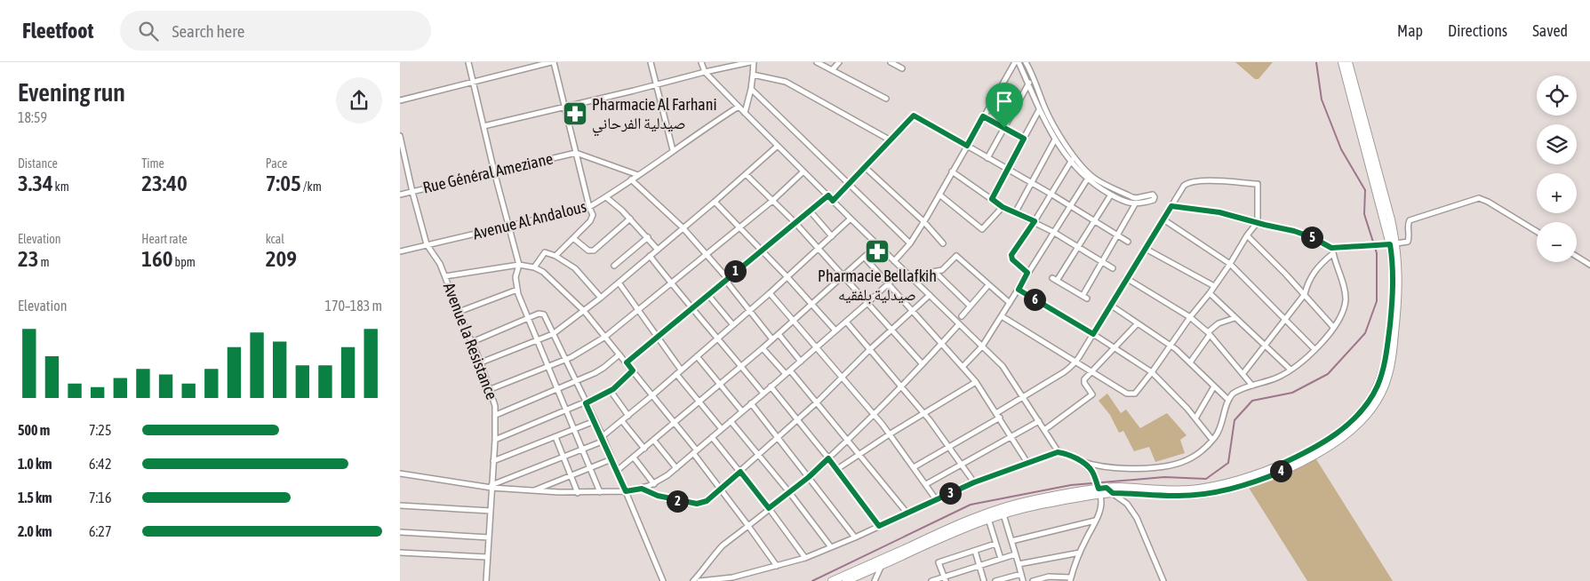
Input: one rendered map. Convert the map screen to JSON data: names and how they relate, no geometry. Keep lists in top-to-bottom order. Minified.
{"streets":{"street":["Rue Général Ameziane","Avenue Al Andalous","Avenue la Resistance"]},"crossings":[["Rue Général Ameziane","Avenue la Resistance"],["Avenue Al Andalous","Avenue la Resistance"]],"places":{"pharmacy":["Pharmacie Al Farhani صيدلية الفرحاني","Pharmacie Bellafkih صيدلية بلفقيه"]},"page":{"header":"Fleetfoot","search":"Search here","nav":["Map","Directions","Saved"],"heading":["Evening run","18:59"],"map_buttons":["+","−"],"stats":[["Distance","3.34 km"],["Time","23:40"],["Pace","7:05 /km"],["Elevation","23 m"],["Heart rate","160 bpm"],["kcal","209"]],"pins":["5","1","6","4","3","2"],"chart":["Elevation","170–183 m"],"list":[{"name":"500 m","note":"7:25"},{"name":"1.0 km","note":"6:42"},{"name":"1.5 km","note":"7:16"},{"name":"2.0 km","note":"6:27"}]}}
